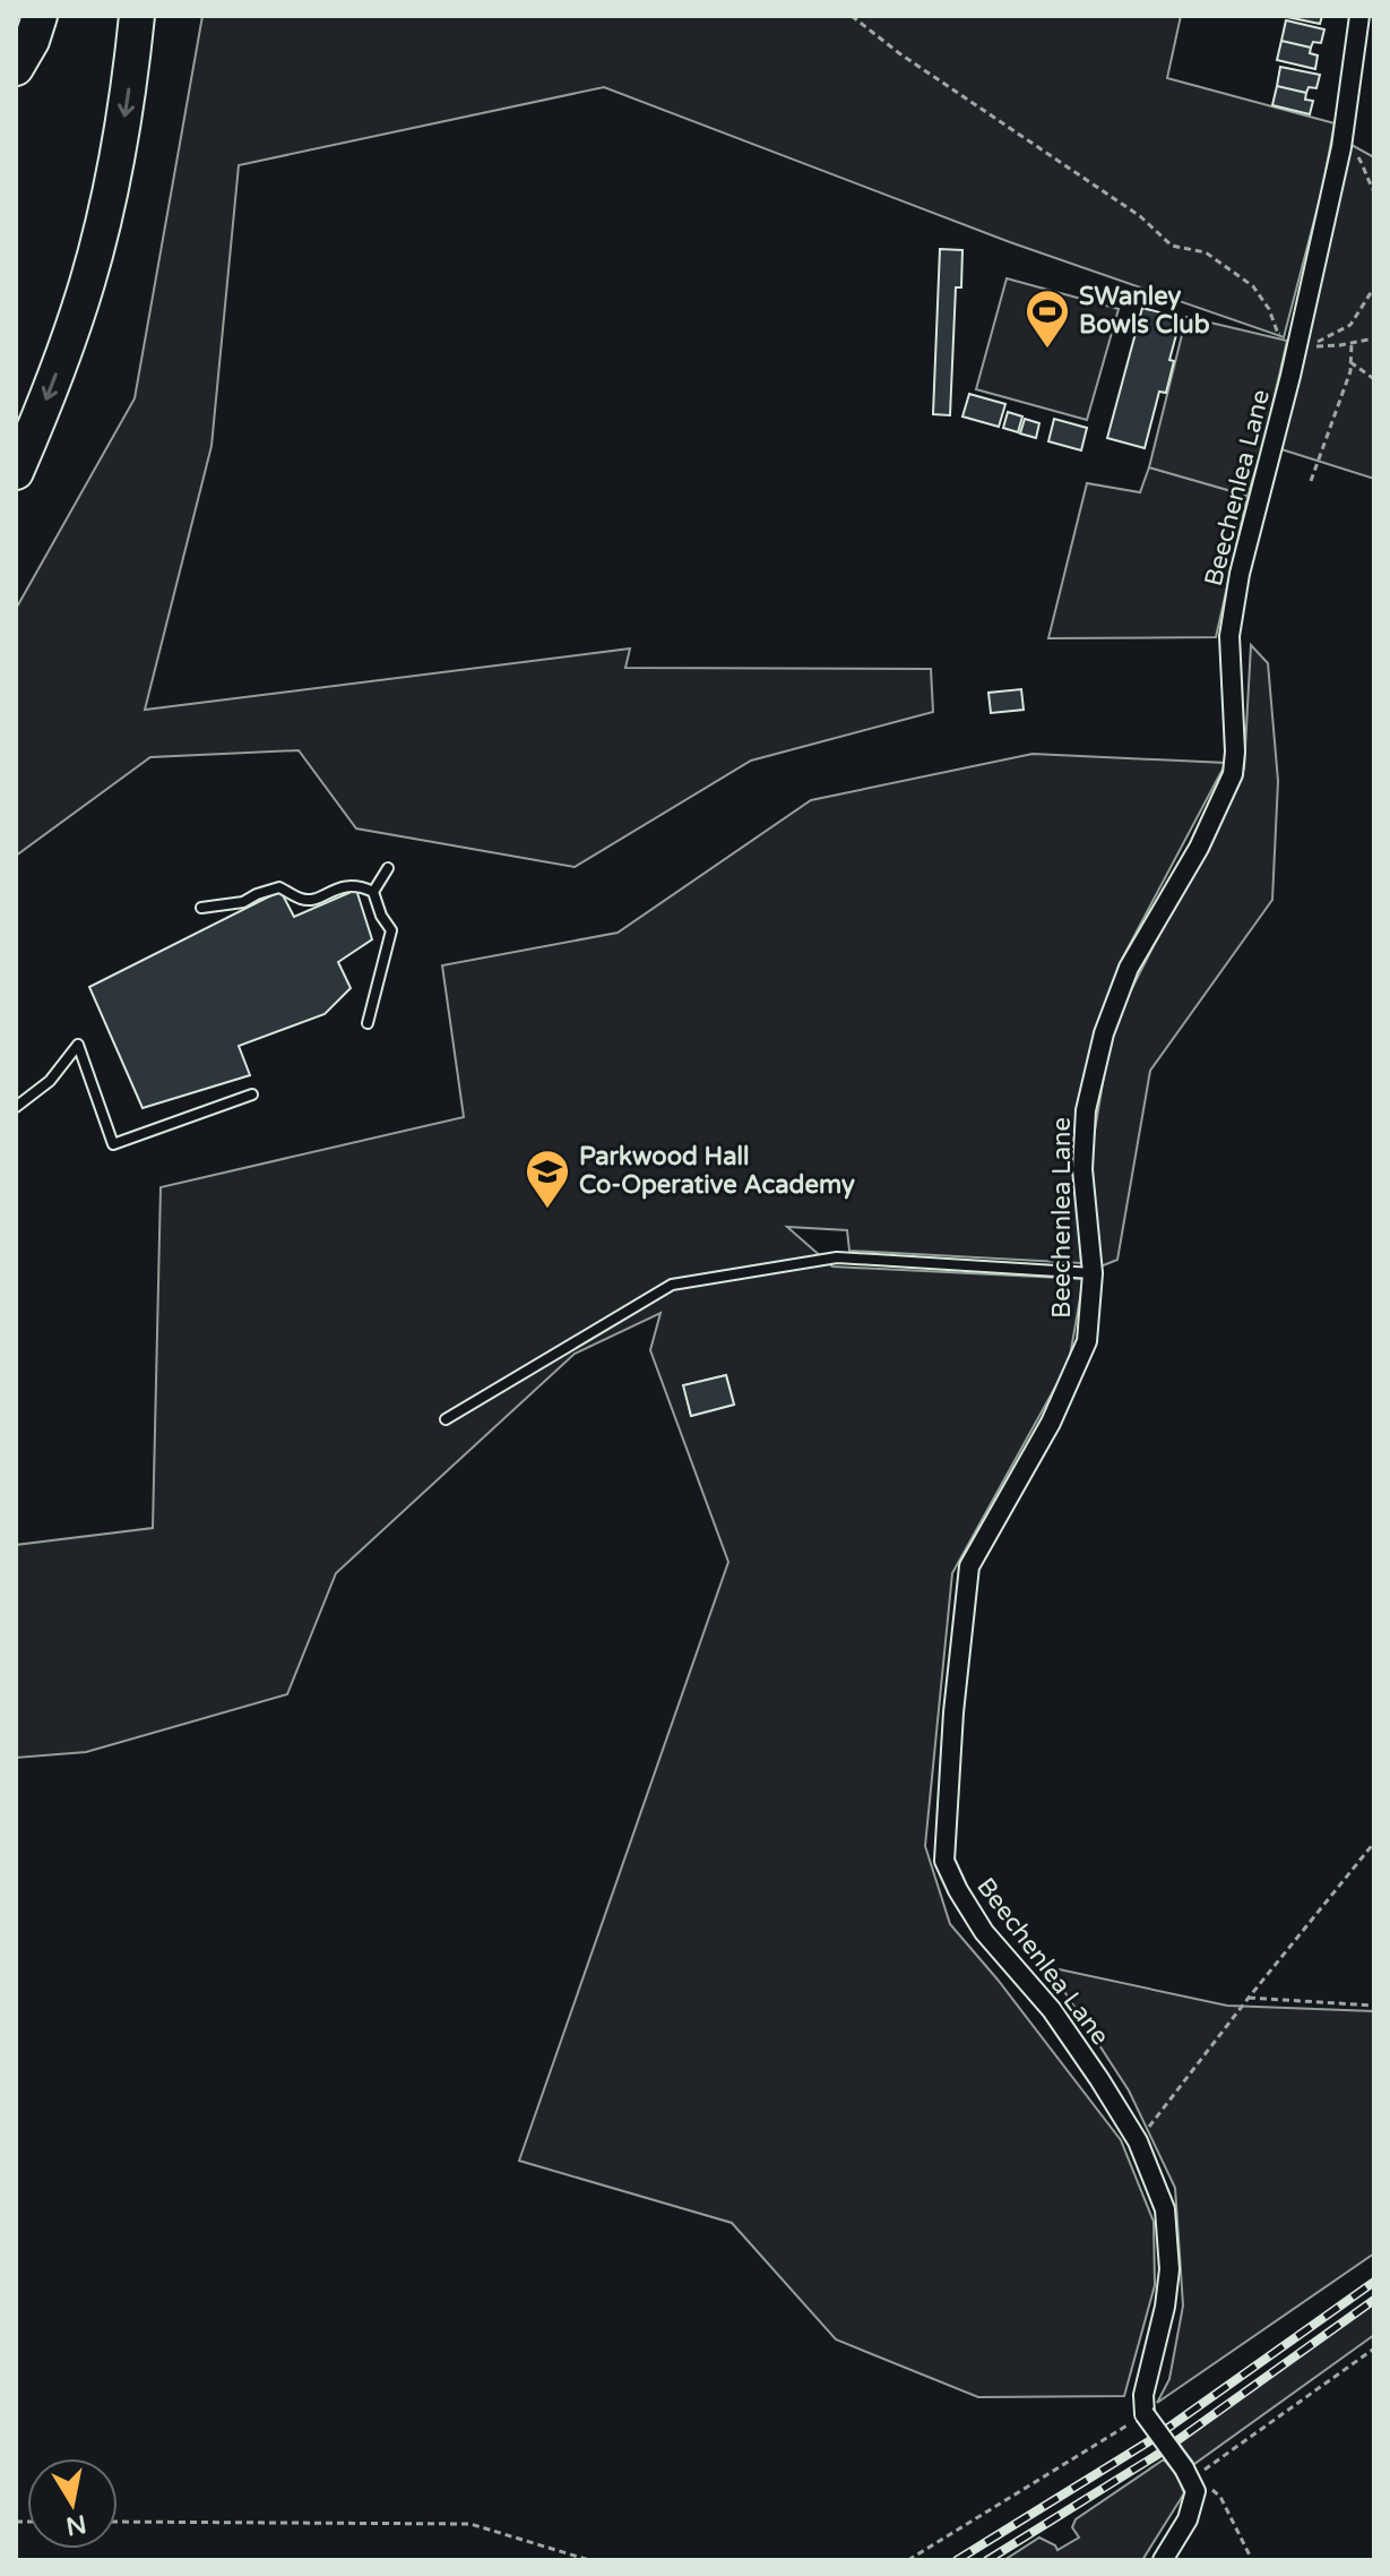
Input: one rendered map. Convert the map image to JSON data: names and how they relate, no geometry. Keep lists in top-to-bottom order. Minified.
{"streets":{"street":["Beechenlea Lane"]},"places":{"sports":["SWanley Bowls Club"],"school or university":["Parkwood Hall Co-Operative Academy"]},"north":"bottom"}
